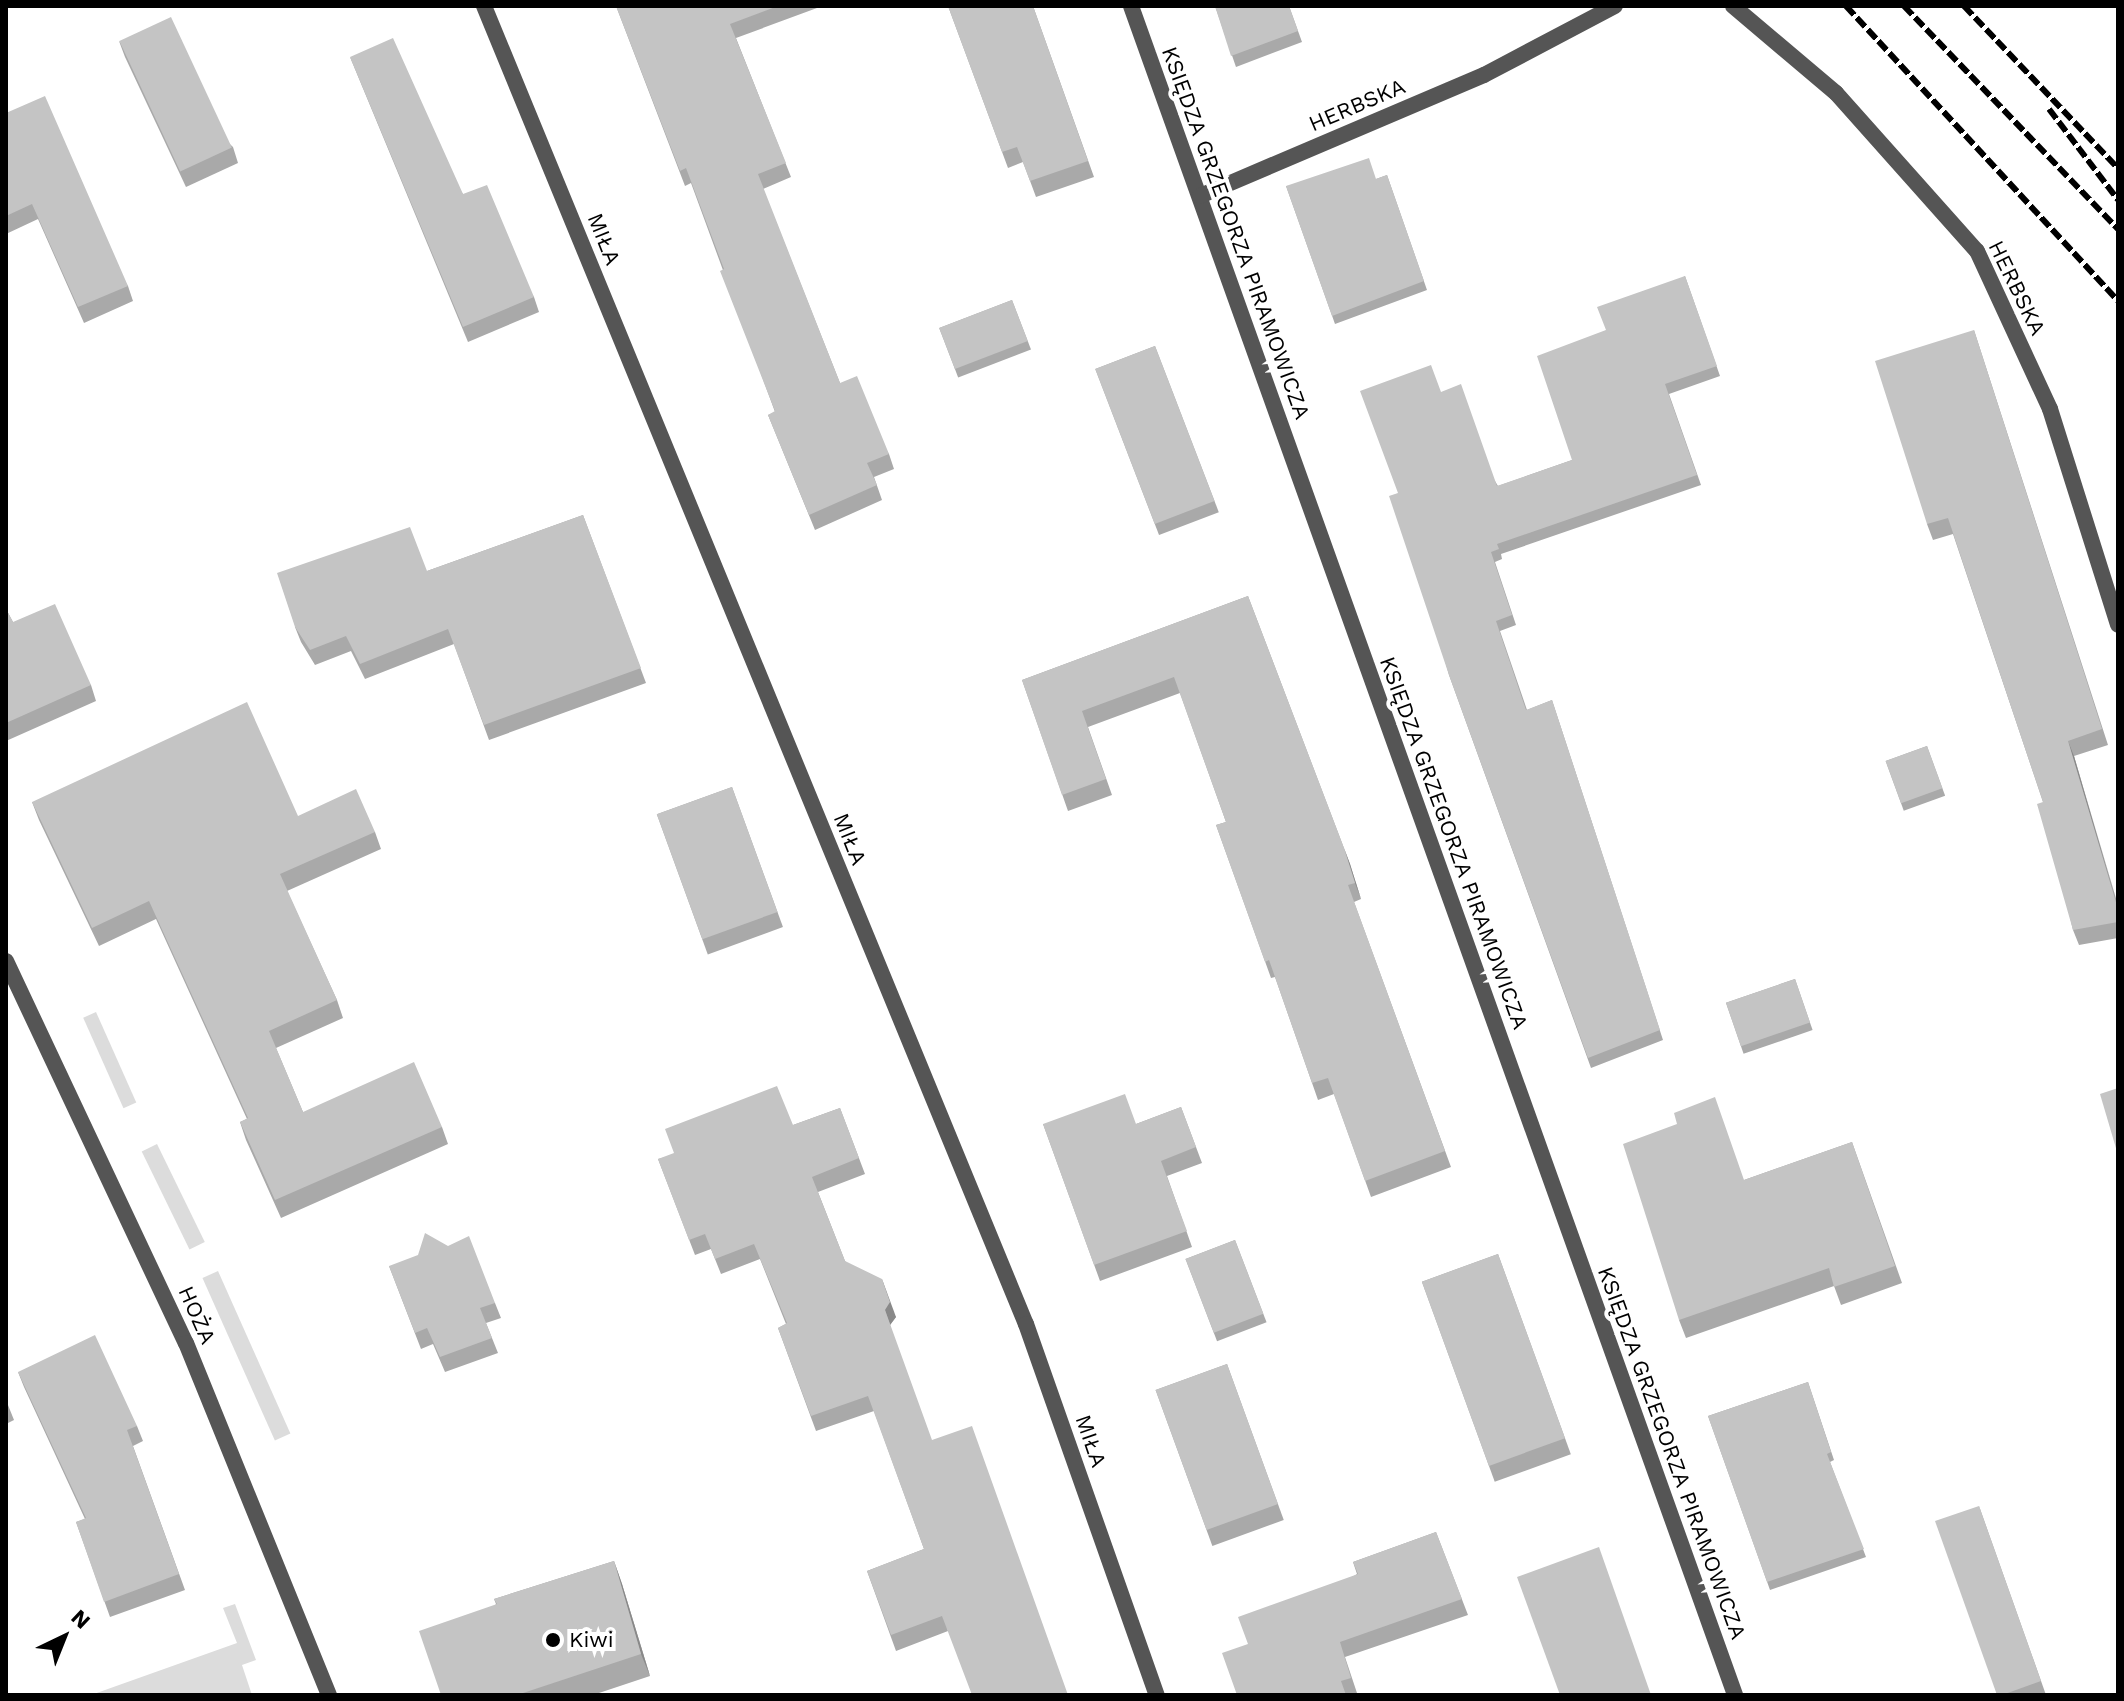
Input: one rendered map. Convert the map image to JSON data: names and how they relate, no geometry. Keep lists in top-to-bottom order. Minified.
{"streets":{"street":["HERBSKA","KSIĘDZA GRZEGORZA PIRAMOWICZA","MIŁA","HOŻA"]},"crossings":[["HERBSKA","KSIĘDZA GRZEGORZA PIRAMOWICZA"]],"places":["Kiwi"],"north":"top right"}
